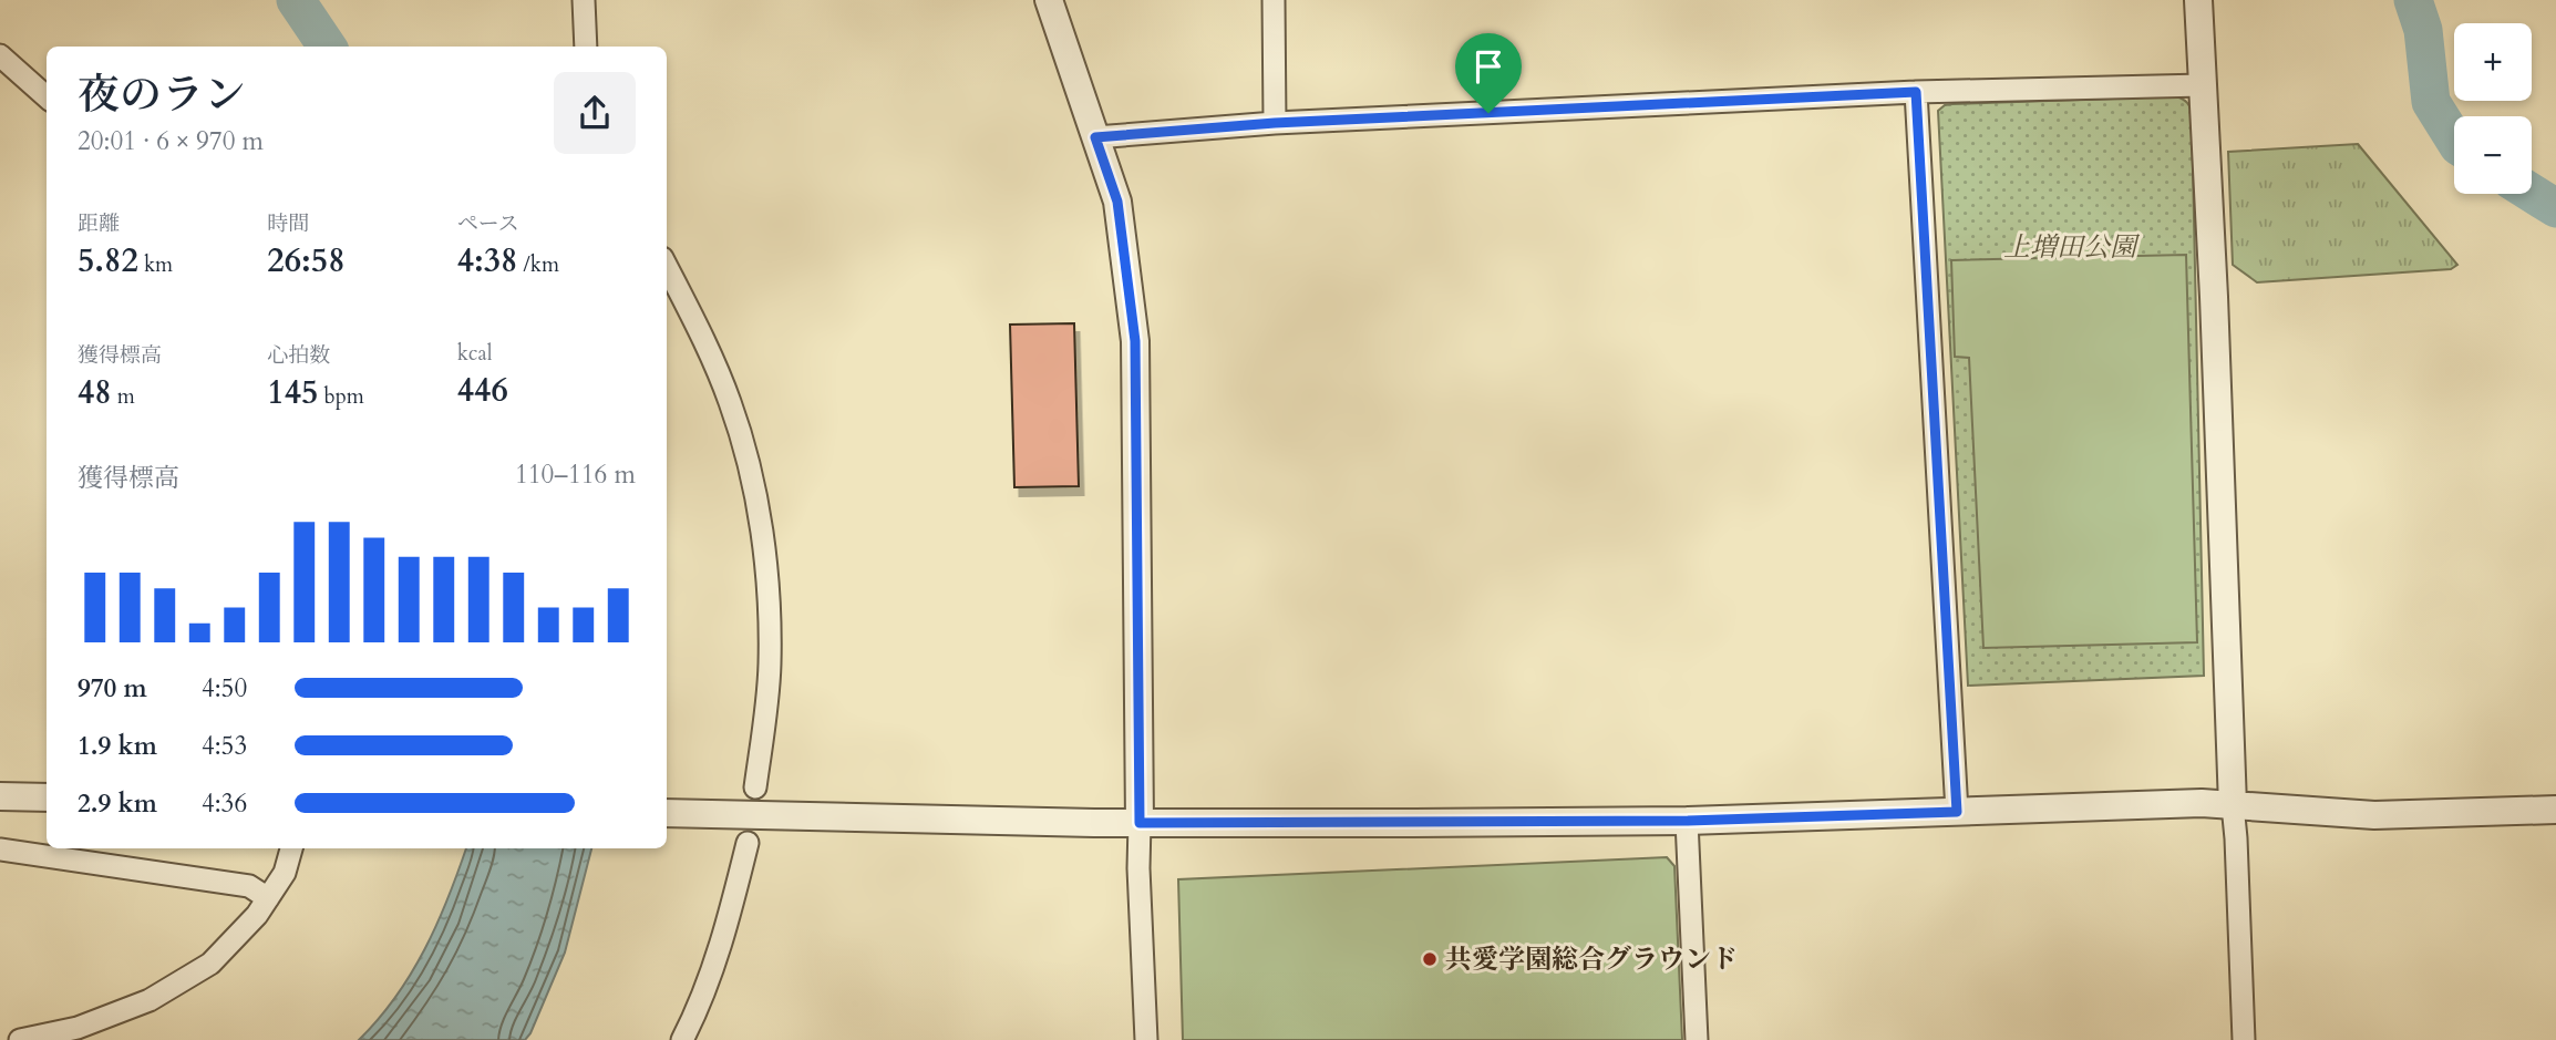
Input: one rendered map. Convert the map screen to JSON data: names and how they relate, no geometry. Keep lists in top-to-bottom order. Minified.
{"parks":["上増田公園"],"places":["共愛学園総合グラウンド"],"page":{"map_buttons":["+","−"],"heading":["夜のラン","20:01 · 6 × 970 m"],"stats":[["距離","5.82 km"],["時間","26:58"],["ペース","4:38 /km"],["獲得標高","48 m"],["心拍数","145 bpm"],["kcal","446"]],"chart":["獲得標高","110–116 m"],"list":[{"name":"970 m","note":"4:50"},{"name":"1.9 km","note":"4:53"},{"name":"2.9 km","note":"4:36"}]}}
